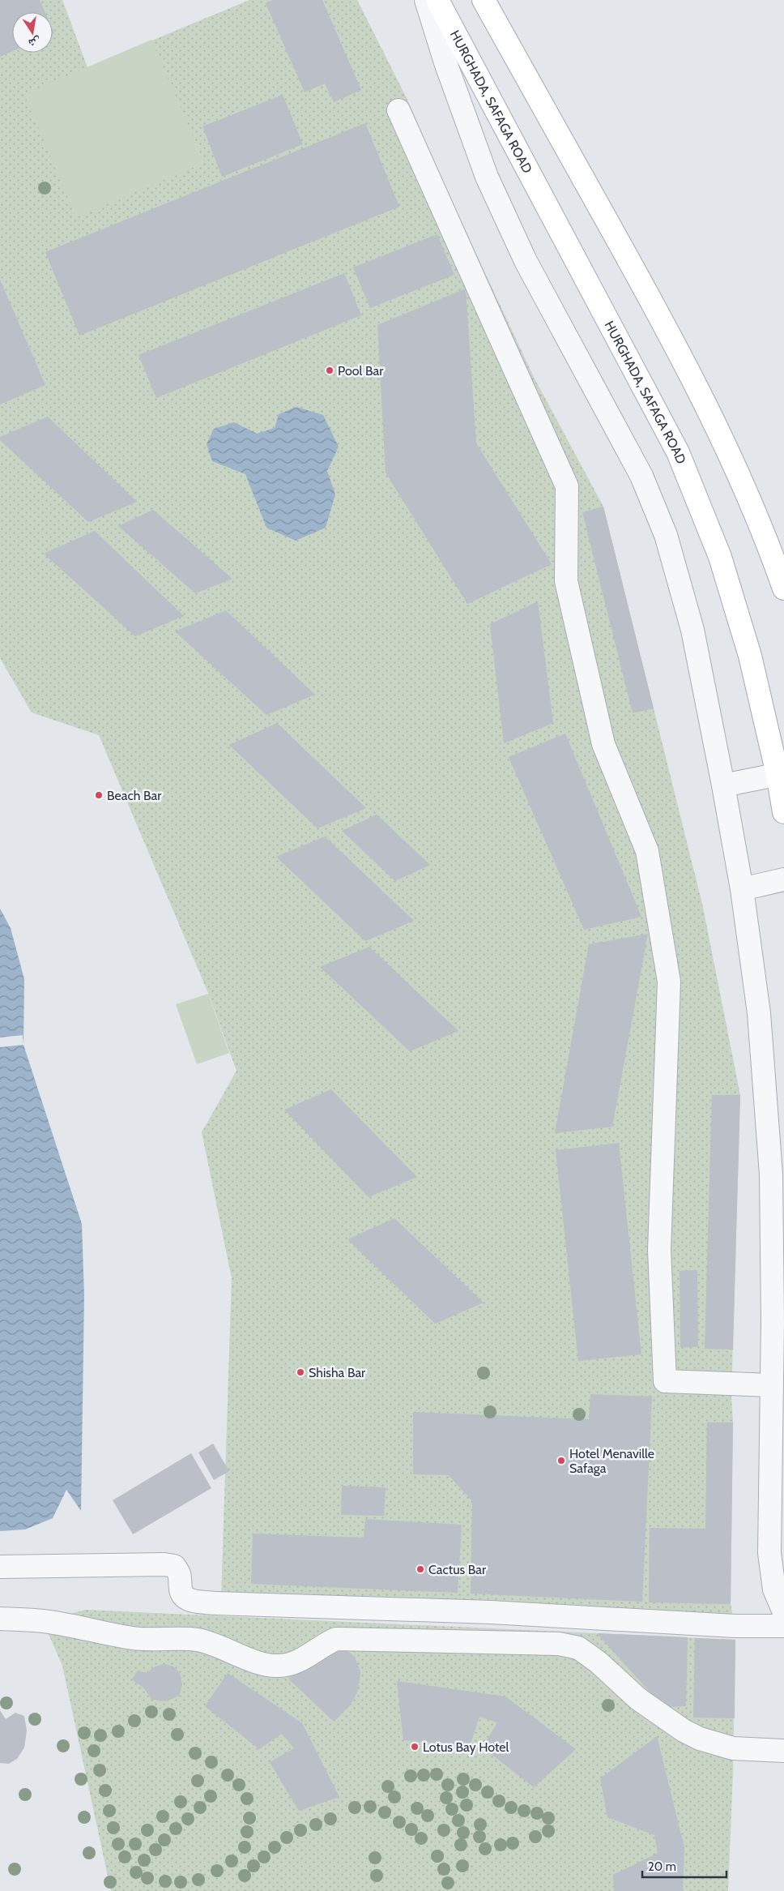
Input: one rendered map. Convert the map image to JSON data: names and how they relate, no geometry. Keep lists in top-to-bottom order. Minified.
{"streets":{"main road":["HURGHADA, SAFAGA ROAD"]},"places":["Pool Bar","Beach Bar","Shisha Bar","Hotel Menaville Safaga","Cactus Bar","Lotus Bay Hotel"],"scale_bar":"20 m","north":"bottom"}
